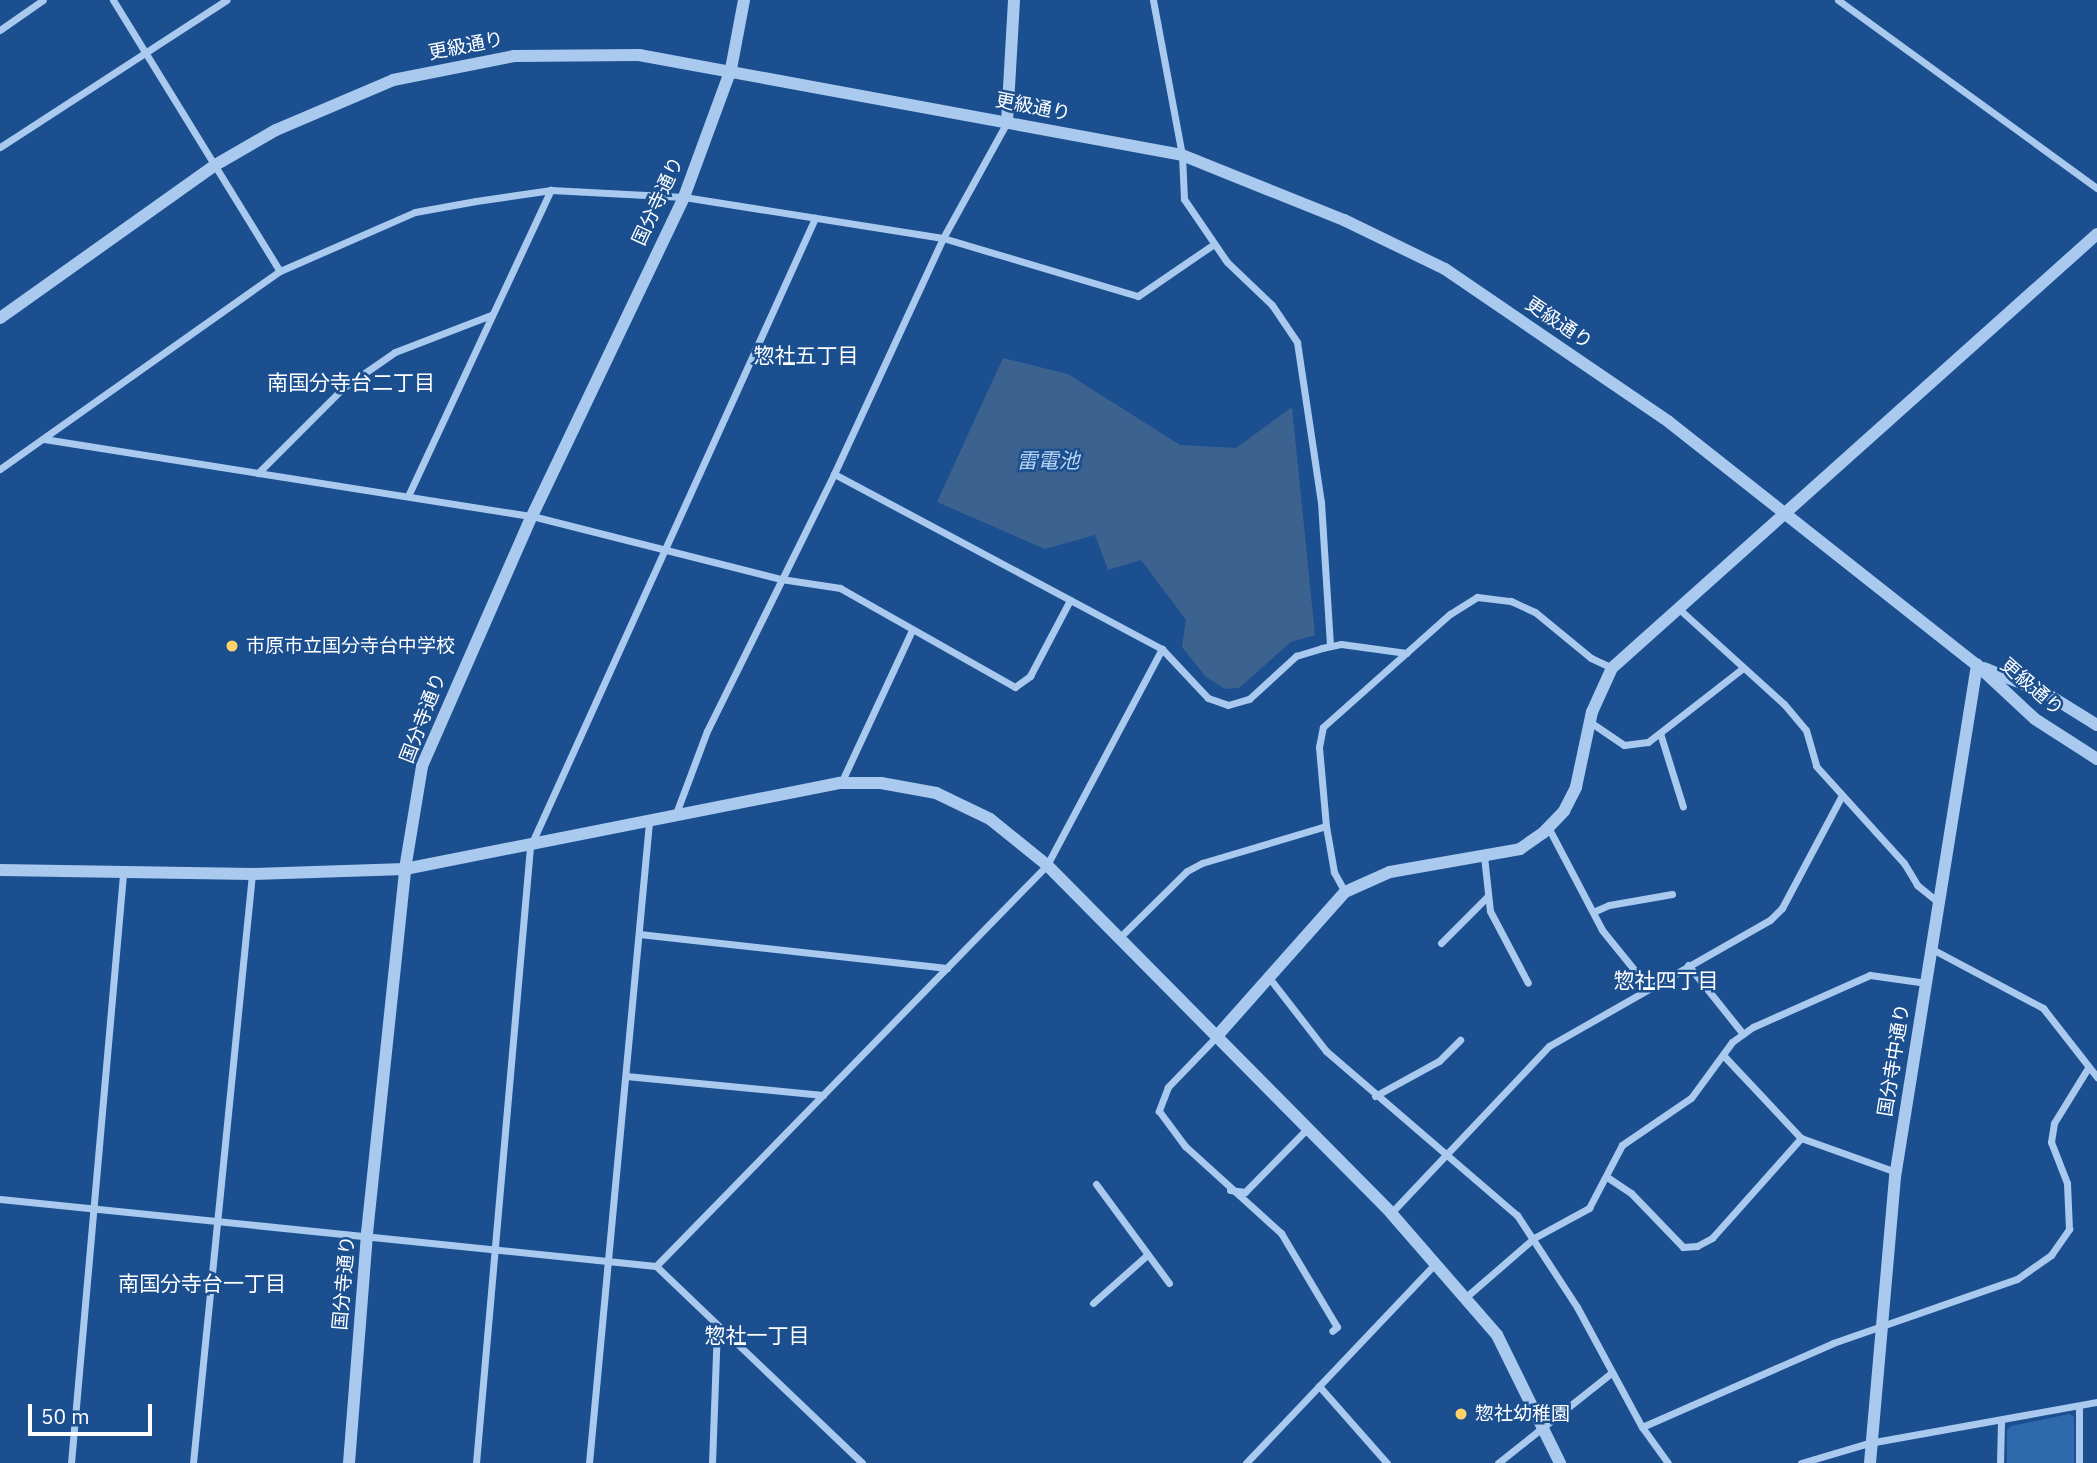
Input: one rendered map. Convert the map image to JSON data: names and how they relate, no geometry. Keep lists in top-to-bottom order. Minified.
{"streets":{"street":["更級通り","国分寺通り","国分寺中通り"]},"crossings":[["更級通り","国分寺通り"],["更級通り","国分寺中通り"]],"districts":["惣社五丁目","南国分寺台二丁目","惣社四丁目","南国分寺台一丁目","惣社一丁目"],"water":["雷電池"],"places":["市原市立国分寺台中学校","惣社幼稚園"],"scale_bar":"50 m"}
